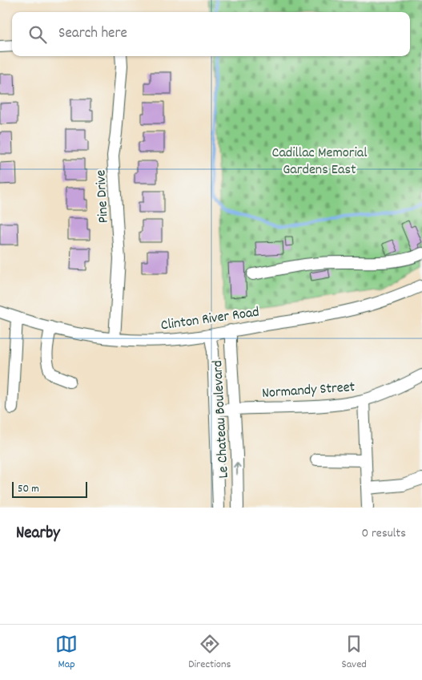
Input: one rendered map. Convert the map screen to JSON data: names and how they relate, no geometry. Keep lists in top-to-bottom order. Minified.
{"streets":{"street":["Pine Drive","Clinton River Road","Normandy Street","Le Chateau Boulevard"]},"crossings":[["Pine Drive","Clinton River Road"],["Clinton River Road","Le Chateau Boulevard"],["Normandy Street","Le Chateau Boulevard"]],"parks":["Cadillac Memorial Gardens East"],"scale_bar":"50 m","page":{"search":"Search here","scale":"50 m","heading":["Nearby","0 results"],"nav":["Map","Directions","Saved"]}}
